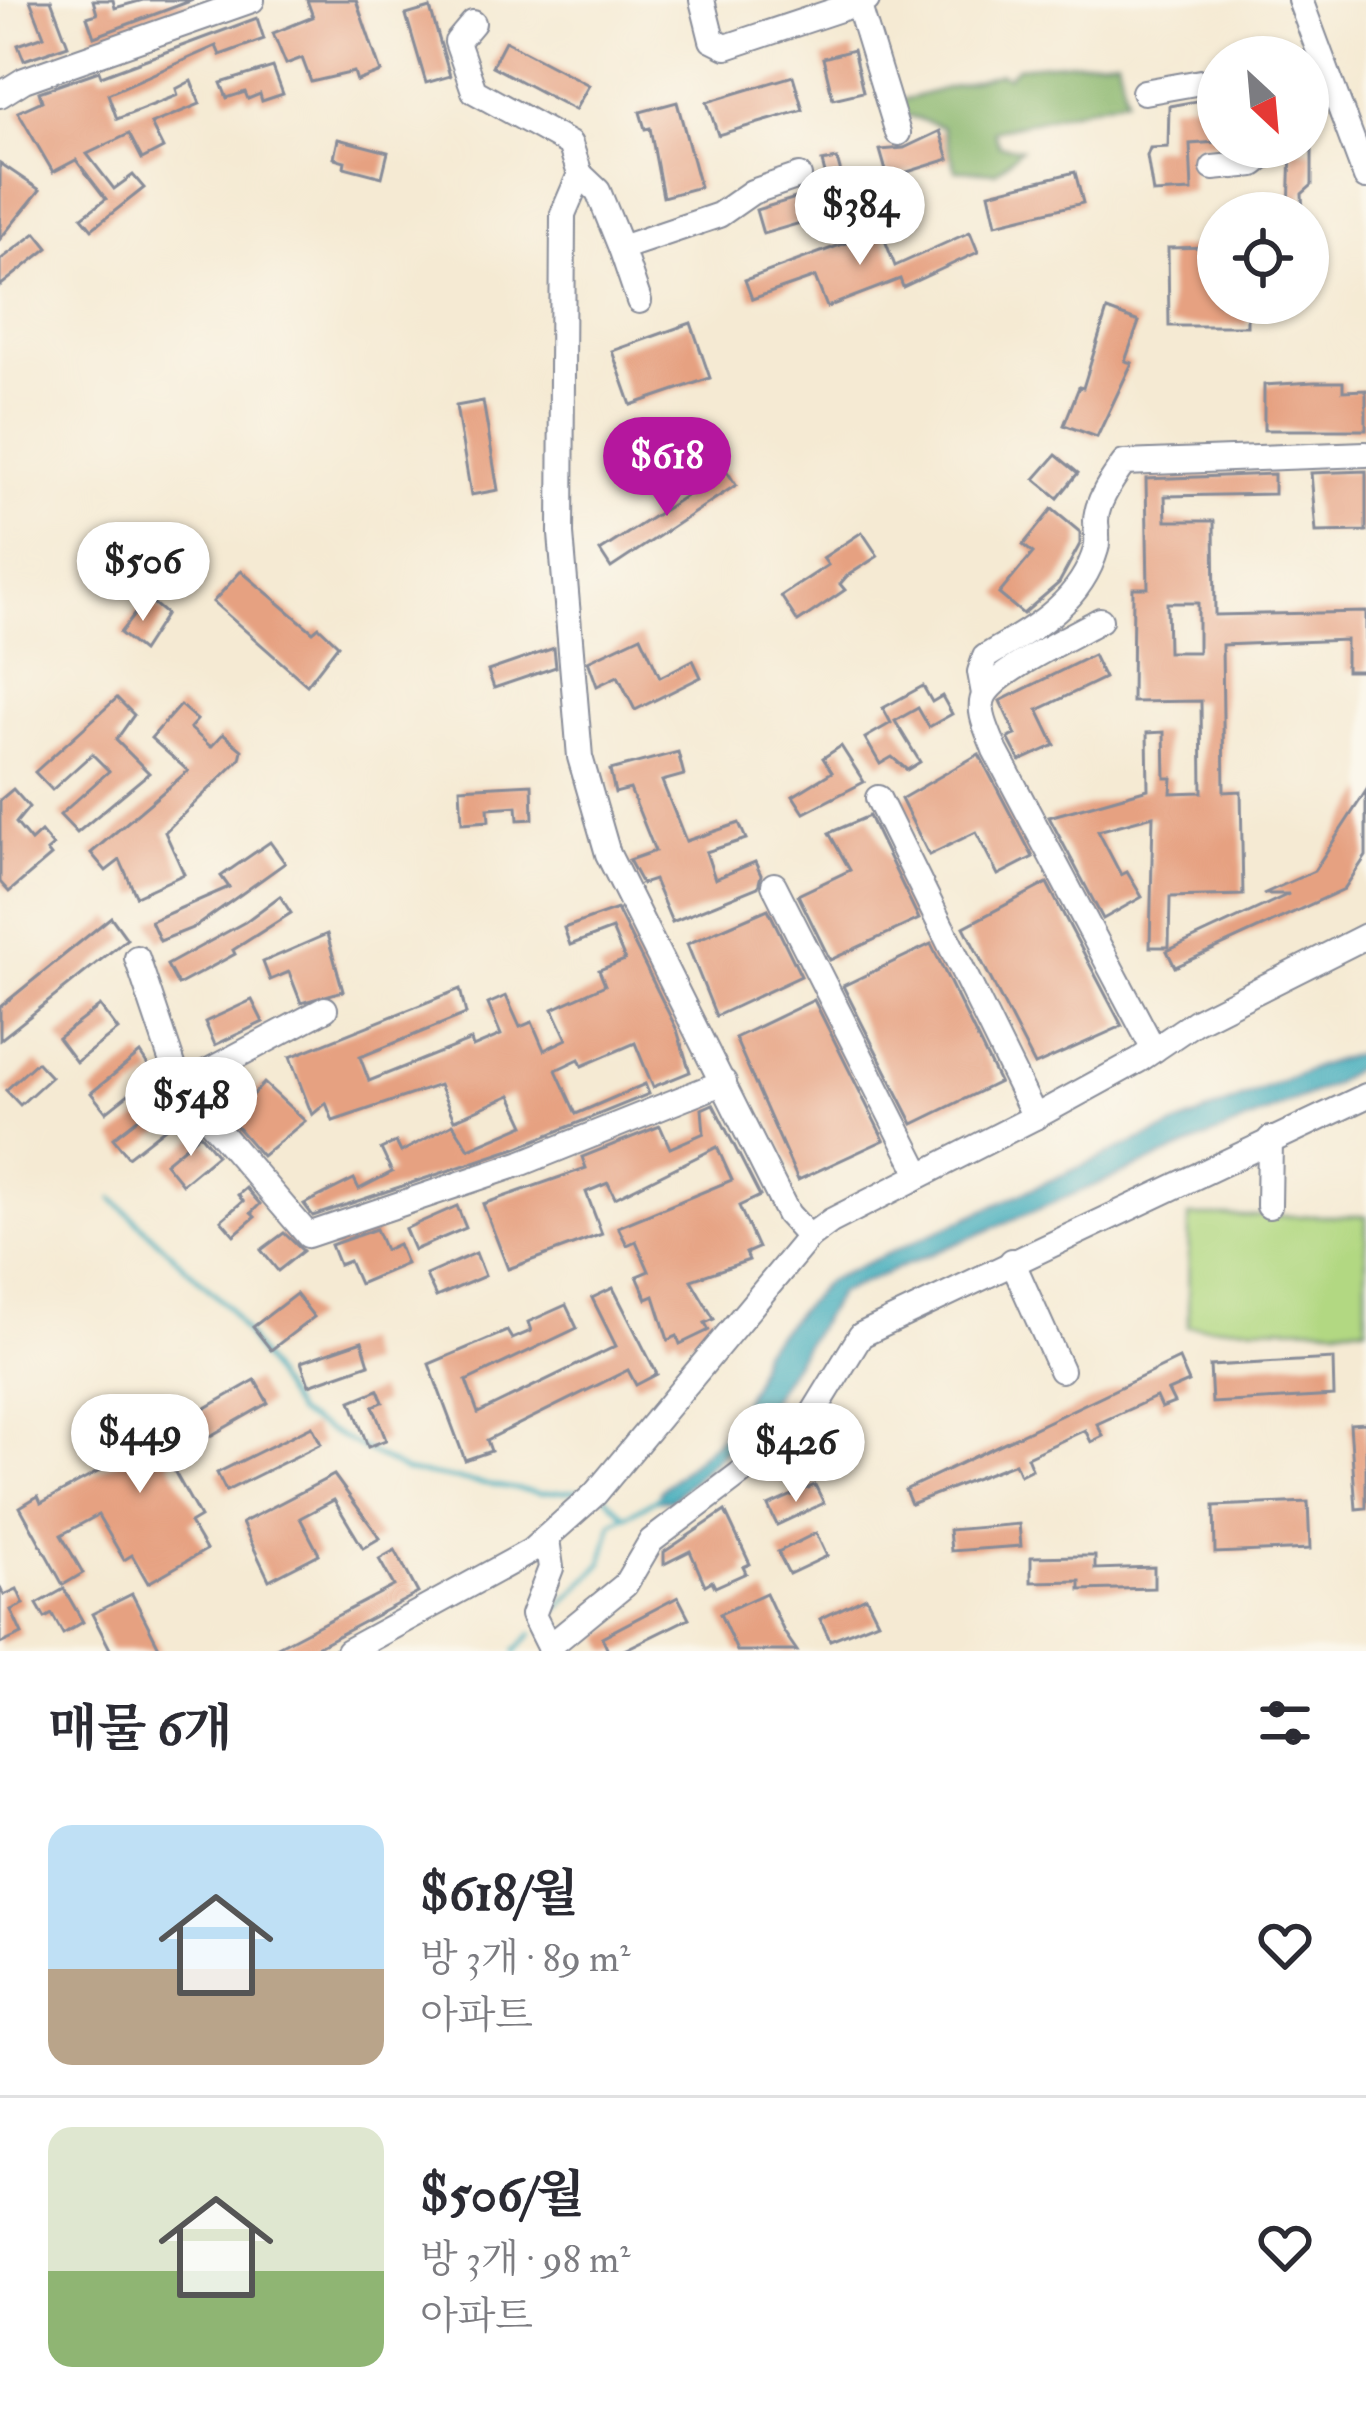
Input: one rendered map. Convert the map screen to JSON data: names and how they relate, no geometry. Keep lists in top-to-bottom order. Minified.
{"north":"bottom right","page":{"price":["$384","$618","$506","$548","$449","$426"],"heading":"매물 6개","list":[{"name":"$618/월","note":"방 3개 · 89 m² · 아파트"},{"name":"$506/월","note":"방 3개 · 98 m² · 아파트"}]}}
